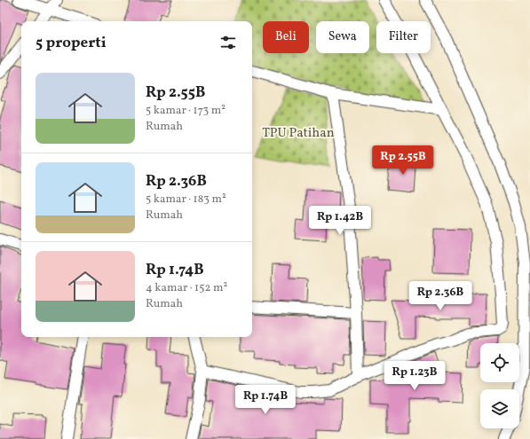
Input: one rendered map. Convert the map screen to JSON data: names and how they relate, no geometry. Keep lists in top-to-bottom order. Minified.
{"parks":["TPU Patihan"],"page":{"chip":["Beli","Sewa","Filter"],"heading":"5 properti","list":[{"name":"Rp 2.55B","note":"5 kamar · 173 m² · Rumah"},{"name":"Rp 2.36B","note":"5 kamar · 183 m² · Rumah"},{"name":"Rp 1.74B","note":"4 kamar · 152 m² · Rumah"}],"price":["Rp 2.55B","Rp 1.42B","Rp 2.36B","Rp 1.23B","Rp 1.74B"]}}
